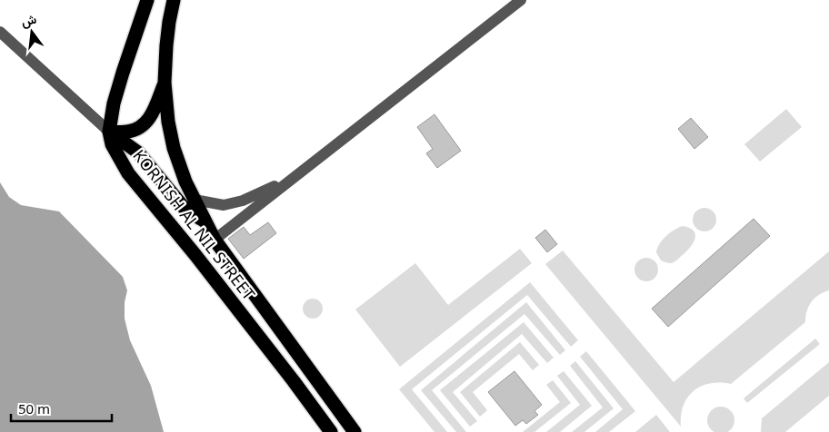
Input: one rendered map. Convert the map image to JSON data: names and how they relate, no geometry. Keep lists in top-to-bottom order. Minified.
{"streets":{"highway":["KORNISH AL NIL STREET"]},"scale_bar":"50 m","north":"top"}
